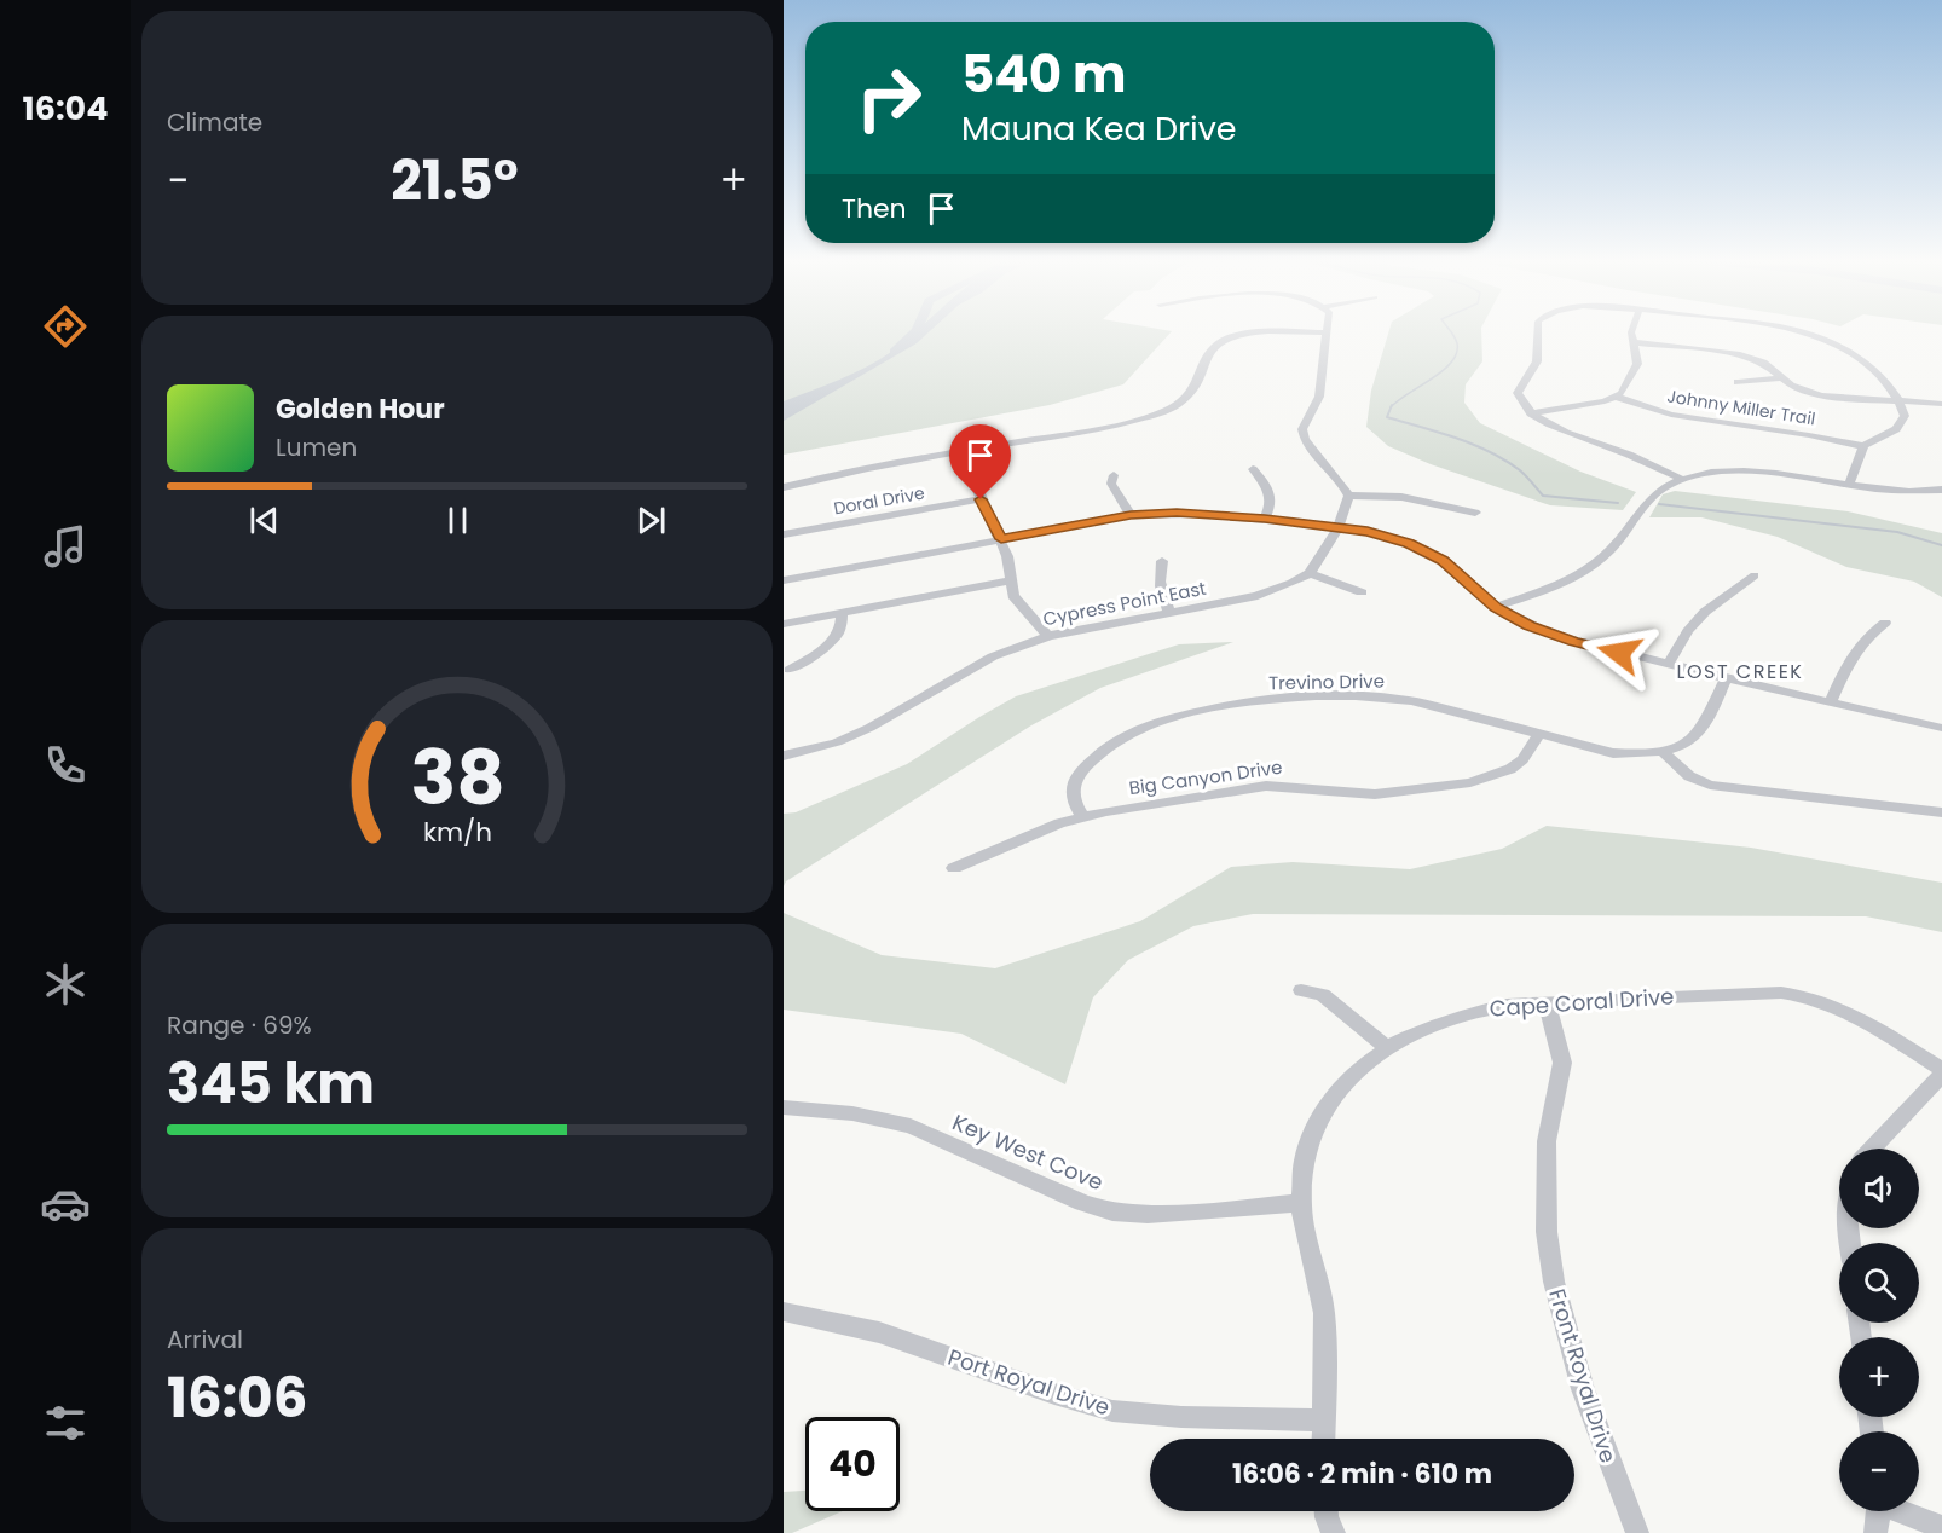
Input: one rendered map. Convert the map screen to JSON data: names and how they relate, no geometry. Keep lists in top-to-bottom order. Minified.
{"streets":{"street":["Johnny Miller Trail","Doral Drive","Cypress Point East","Trevino Drive","Big Canyon Drive","Cape Coral Drive","Key West Cove","Front Royal Drive","Port Royal Drive"]},"crossings":[["Trevino Drive","Big Canyon Drive"],["Cape Coral Drive","Key West Cove"],["Cape Coral Drive","Front Royal Drive"],["Cape Coral Drive","Port Royal Drive"]],"districts":["LOST CREEK"],"page":{"tabs":"16:04","tile":["Climate",["Range · 69%","345 km"],["Arrival","16:06"]],"turn":["540 m","Mauna Kea Drive"],"heat":["−","21.5°","+"],"then":"Then","song":["Golden Hour","Lumen"],"map_buttons":["+","−"],"limit":"40","trip":"16:06 · 2 min · 610 m","gauge":["38","km/h"]}}
